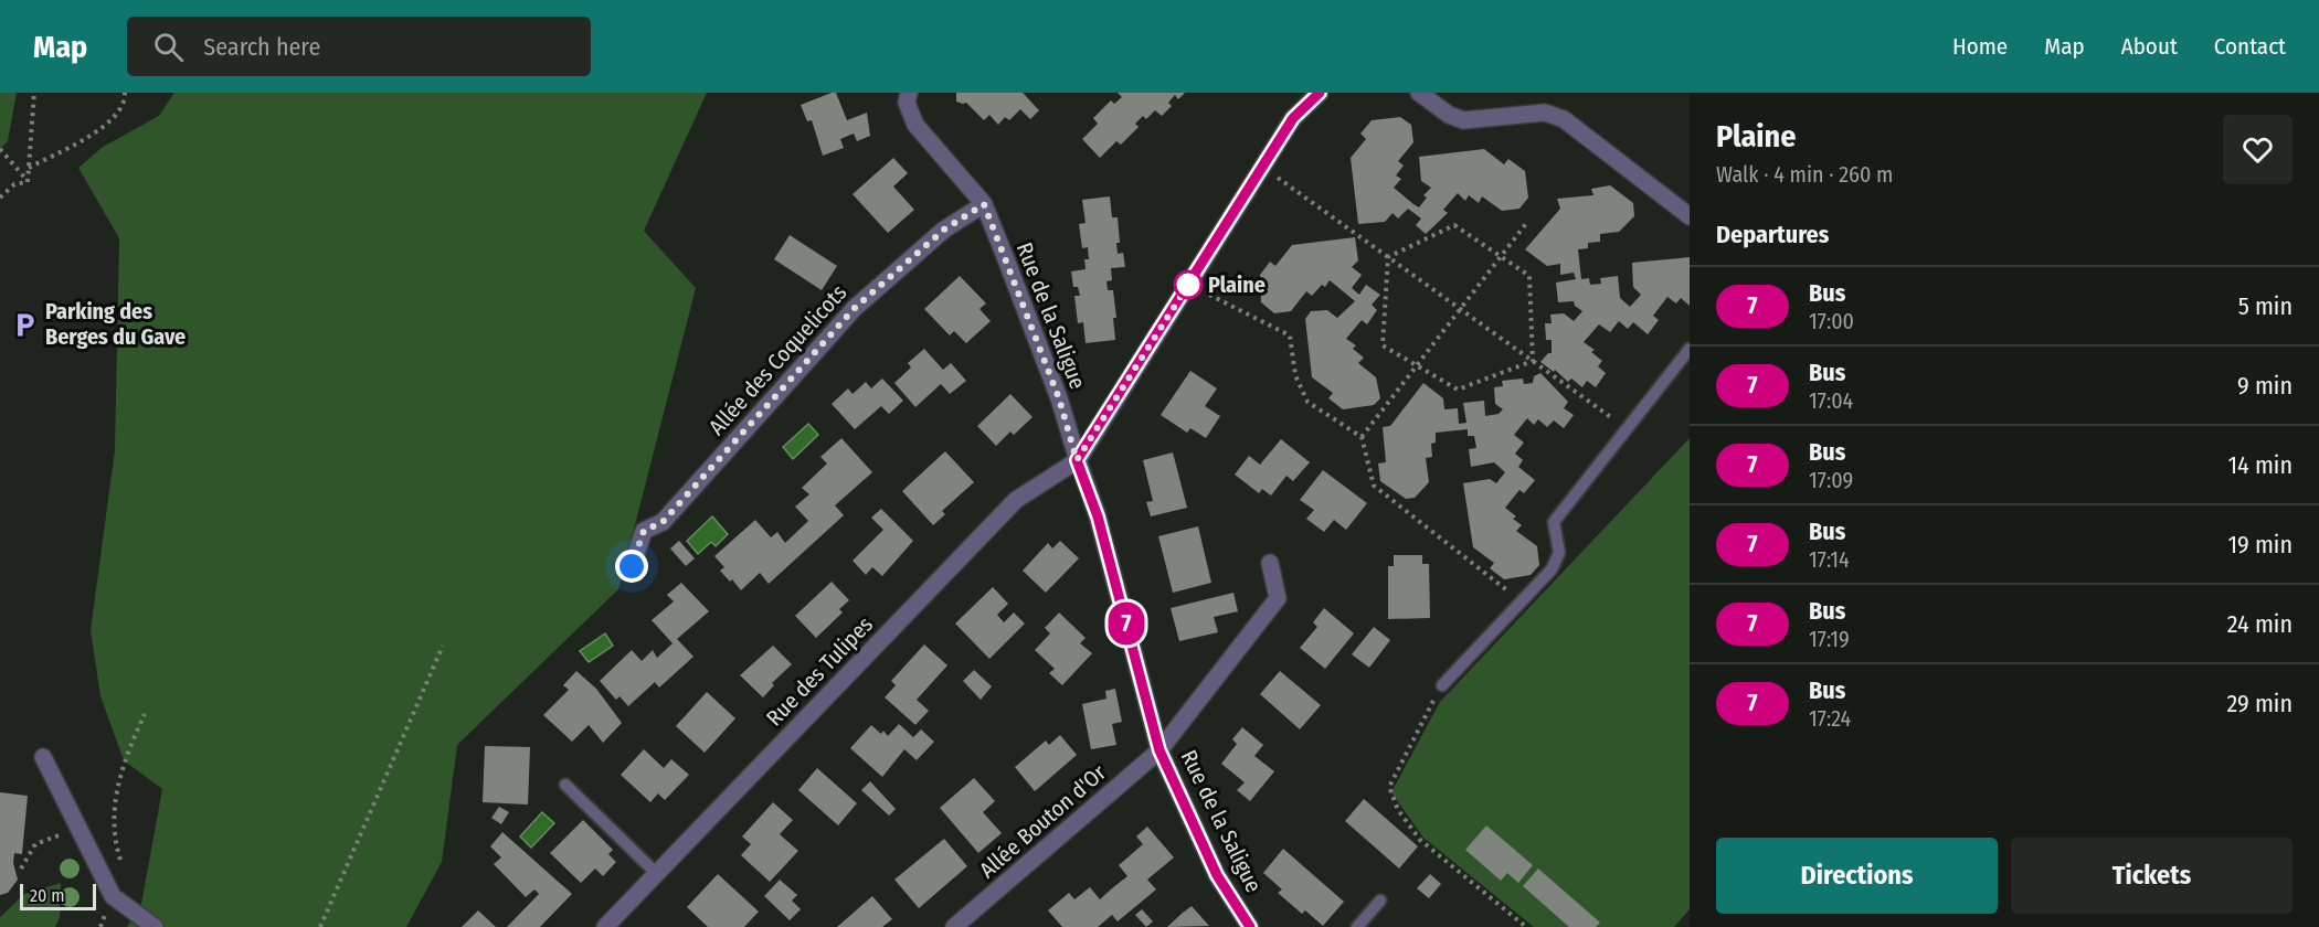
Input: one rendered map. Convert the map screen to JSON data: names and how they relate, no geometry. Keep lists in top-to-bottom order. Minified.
{"streets":{"street":["Rue de la Saligue","Allée des Coquelicots","Rue des Tulipes","Allée Bouton d'Or"]},"crossings":[["Rue de la Saligue","Allée des Coquelicots"],["Rue de la Saligue","Rue des Tulipes"],["Rue de la Saligue","Allée Bouton d'Or"]],"places":{"other":["Plaine"],"parking":["Parking des Berges du Gave"]},"lines":["bus line 7"],"scale_bar":"20 m","page":{"header":"Map","search":"Search here","nav":["Home","Map","About","Contact"],"on_map":"7","heading":[["Plaine","Walk · 4 min · 260 m"],"Departures"],"list":[{"mark":"7","name":"Bus","note":"17:00","value":"5 min"},{"mark":"7","name":"Bus","note":"17:04","value":"9 min"},{"mark":"7","name":"Bus","note":"17:09","value":"14 min"},{"mark":"7","name":"Bus","note":"17:14","value":"19 min"},{"mark":"7","name":"Bus","note":"17:19","value":"24 min"},{"mark":"7","name":"Bus","note":"17:24","value":"29 min"}],"buttons":["Directions","Tickets"],"scale":"20 m"}}
